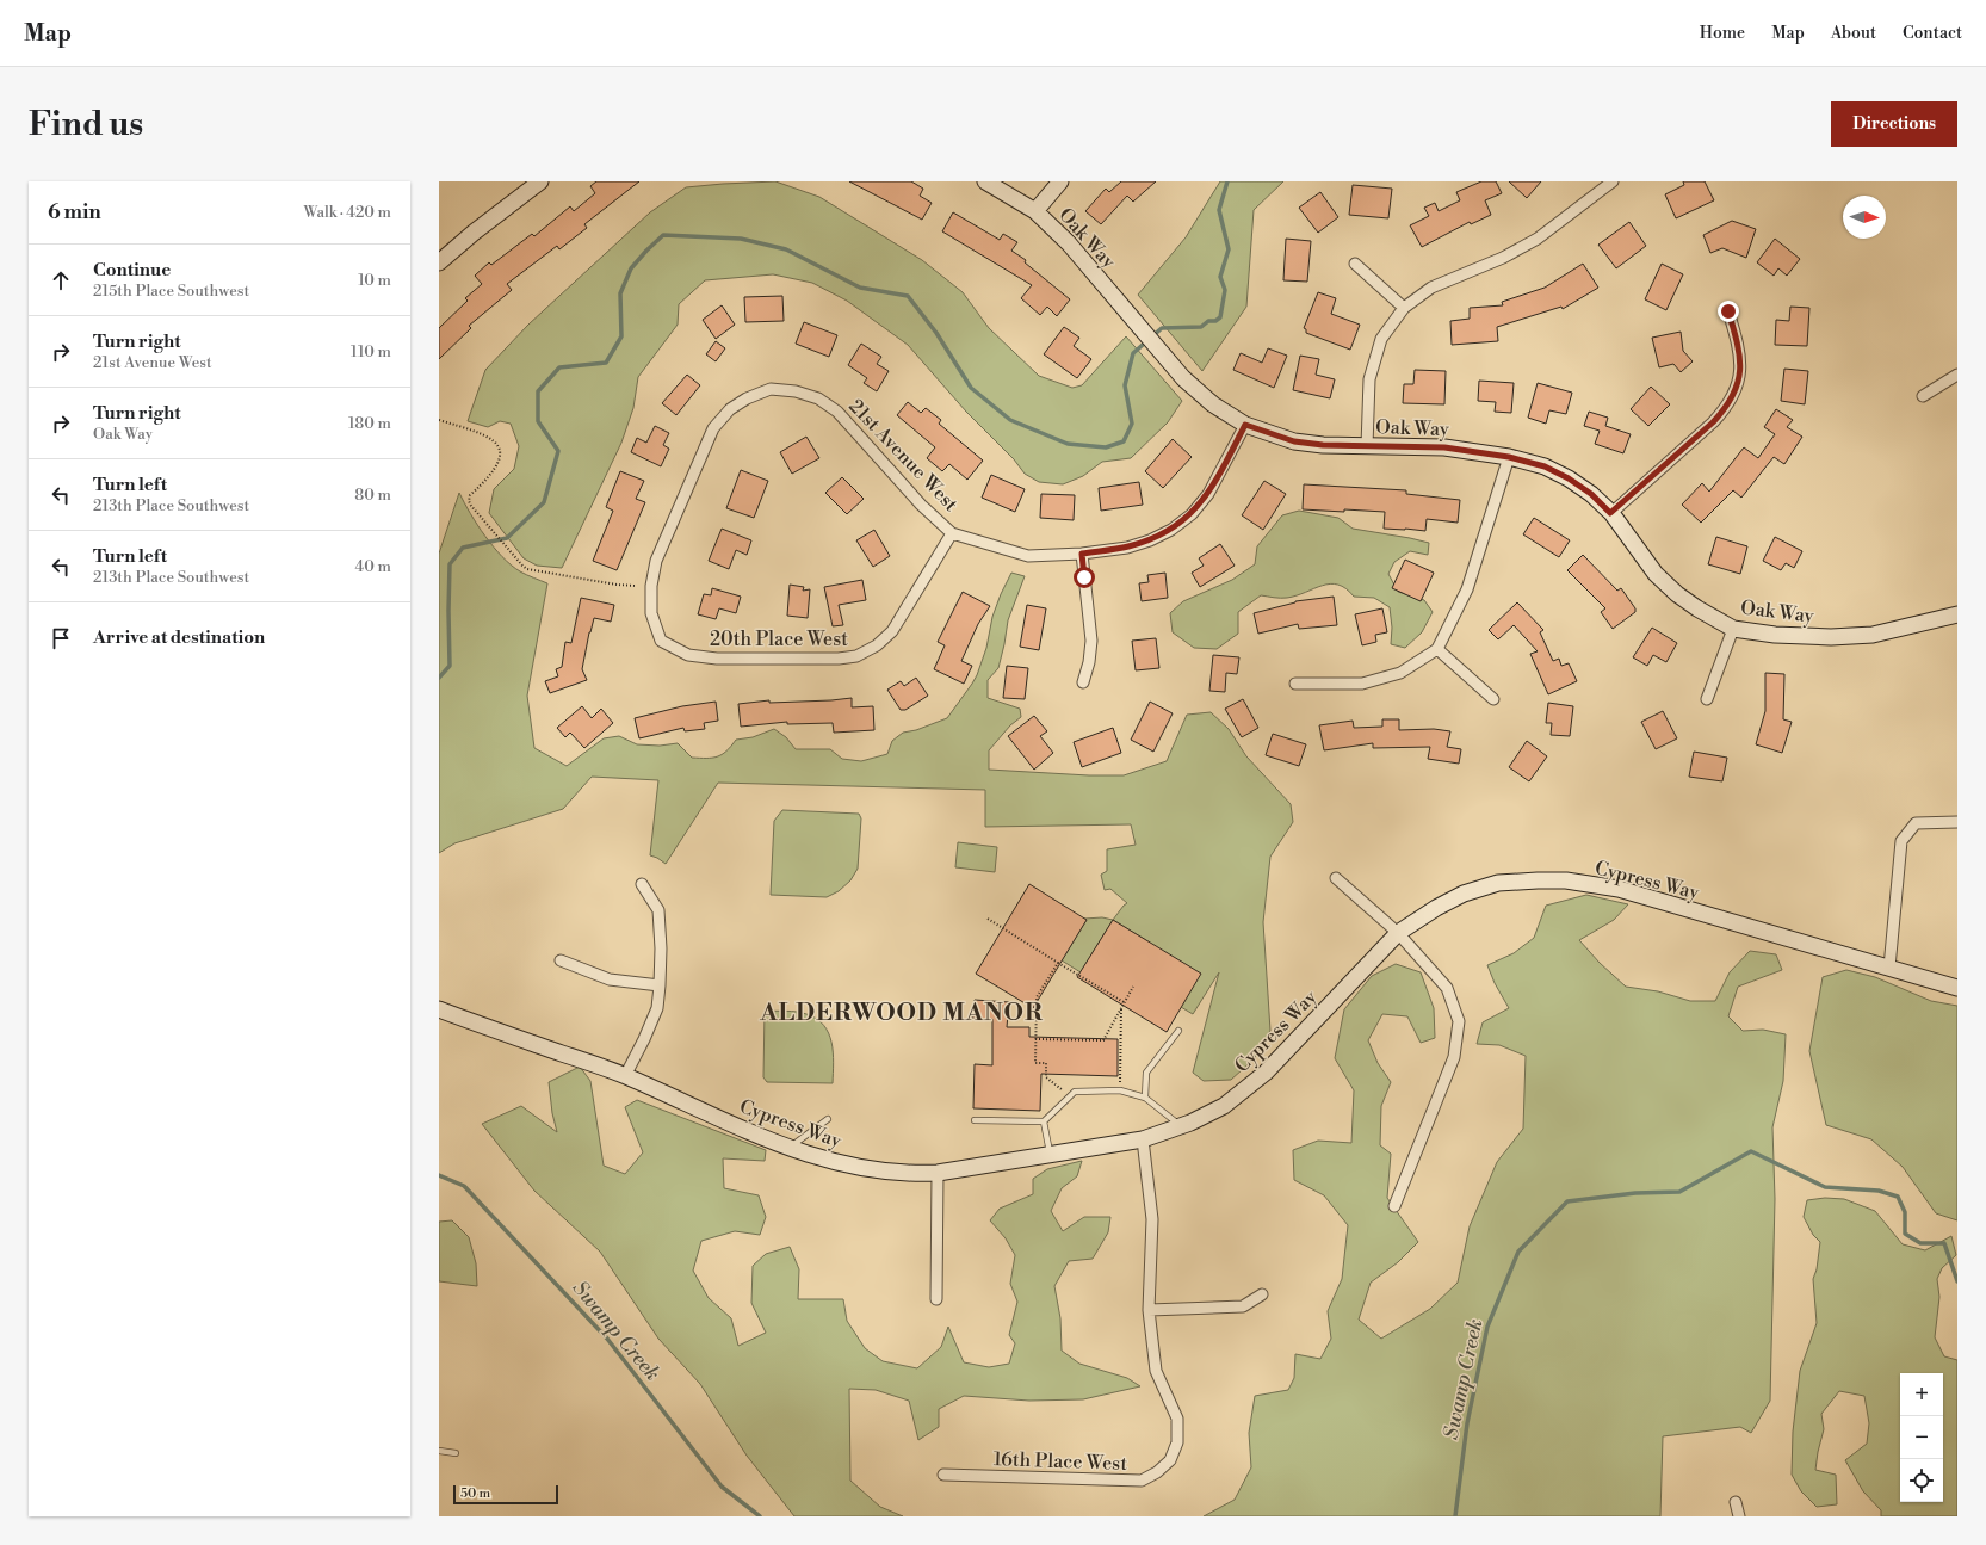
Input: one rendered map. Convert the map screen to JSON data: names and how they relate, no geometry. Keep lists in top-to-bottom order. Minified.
{"streets":{"street":["Oak Way","21st Avenue West","20th Place West","Cypress Way","16th Place West"]},"crossings":[["Oak Way","21st Avenue West"],["21st Avenue West","20th Place West"]],"districts":["ALDERWOOD MANOR"],"water":["Swamp Creek"],"scale_bar":"50 m","north":"right","page":{"header":"Map","nav":["Home","Map","About","Contact"],"buttons":"Directions","title":"Find us","heading":["6 min","Walk · 420 m"],"list":[["Continue","215th Place Southwest","10 m"],["Turn right","21st Avenue West","110 m"],["Turn right","Oak Way","180 m"],["Turn left","213th Place Southwest","80 m"],["Turn left","213th Place Southwest","40 m"],"Arrive at destination"],"map_buttons":["+","−"],"scale":"50 m"}}
